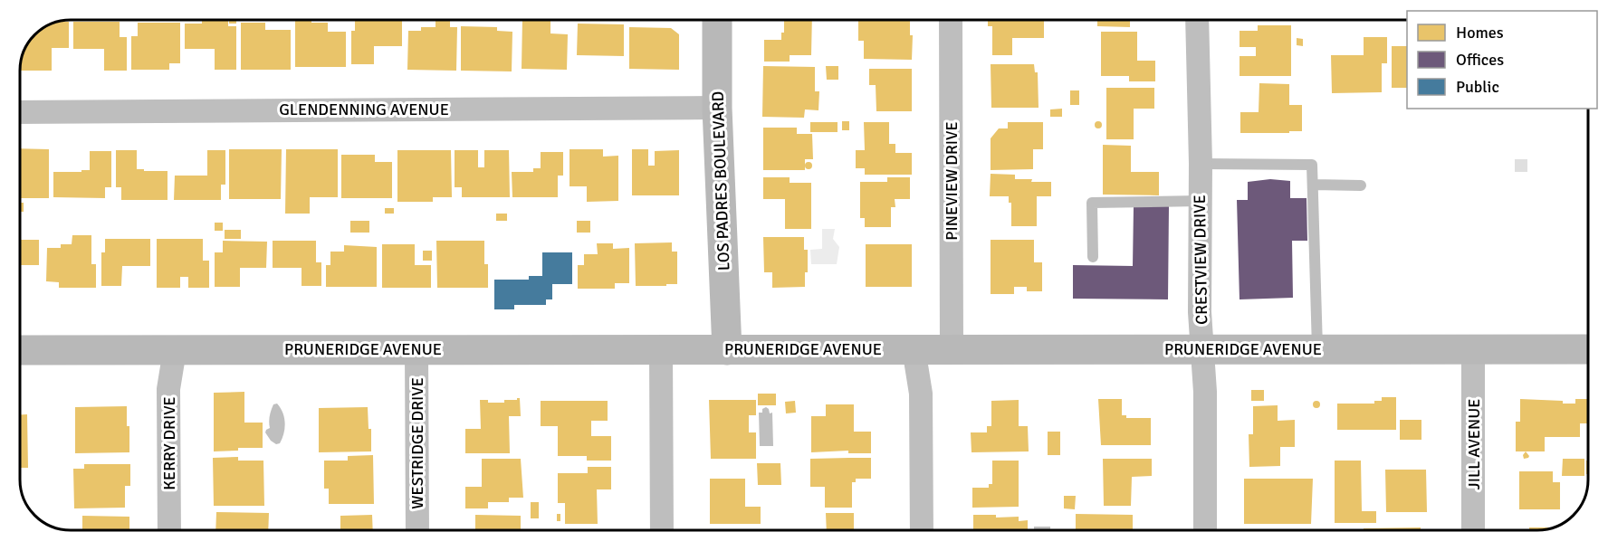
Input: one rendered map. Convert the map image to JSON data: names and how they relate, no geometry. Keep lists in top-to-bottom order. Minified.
{"streets":{"main road":["LOS PADRES BOULEVARD","PRUNERIDGE AVENUE"],"street":["GLENDENNING AVENUE","PINEVIEW DRIVE","CRESTVIEW DRIVE","KERRY DRIVE","WESTRIDGE DRIVE","JILL AVENUE"]},"crossings":[["GLENDENNING AVENUE","LOS PADRES BOULEVARD"],["LOS PADRES BOULEVARD","PRUNERIDGE AVENUE"],["PINEVIEW DRIVE","PRUNERIDGE AVENUE"],["CRESTVIEW DRIVE","PRUNERIDGE AVENUE"],["PRUNERIDGE AVENUE","KERRY DRIVE"],["PRUNERIDGE AVENUE","WESTRIDGE DRIVE"],["PRUNERIDGE AVENUE","JILL AVENUE"]],"legend":["Homes","Offices","Public"]}
